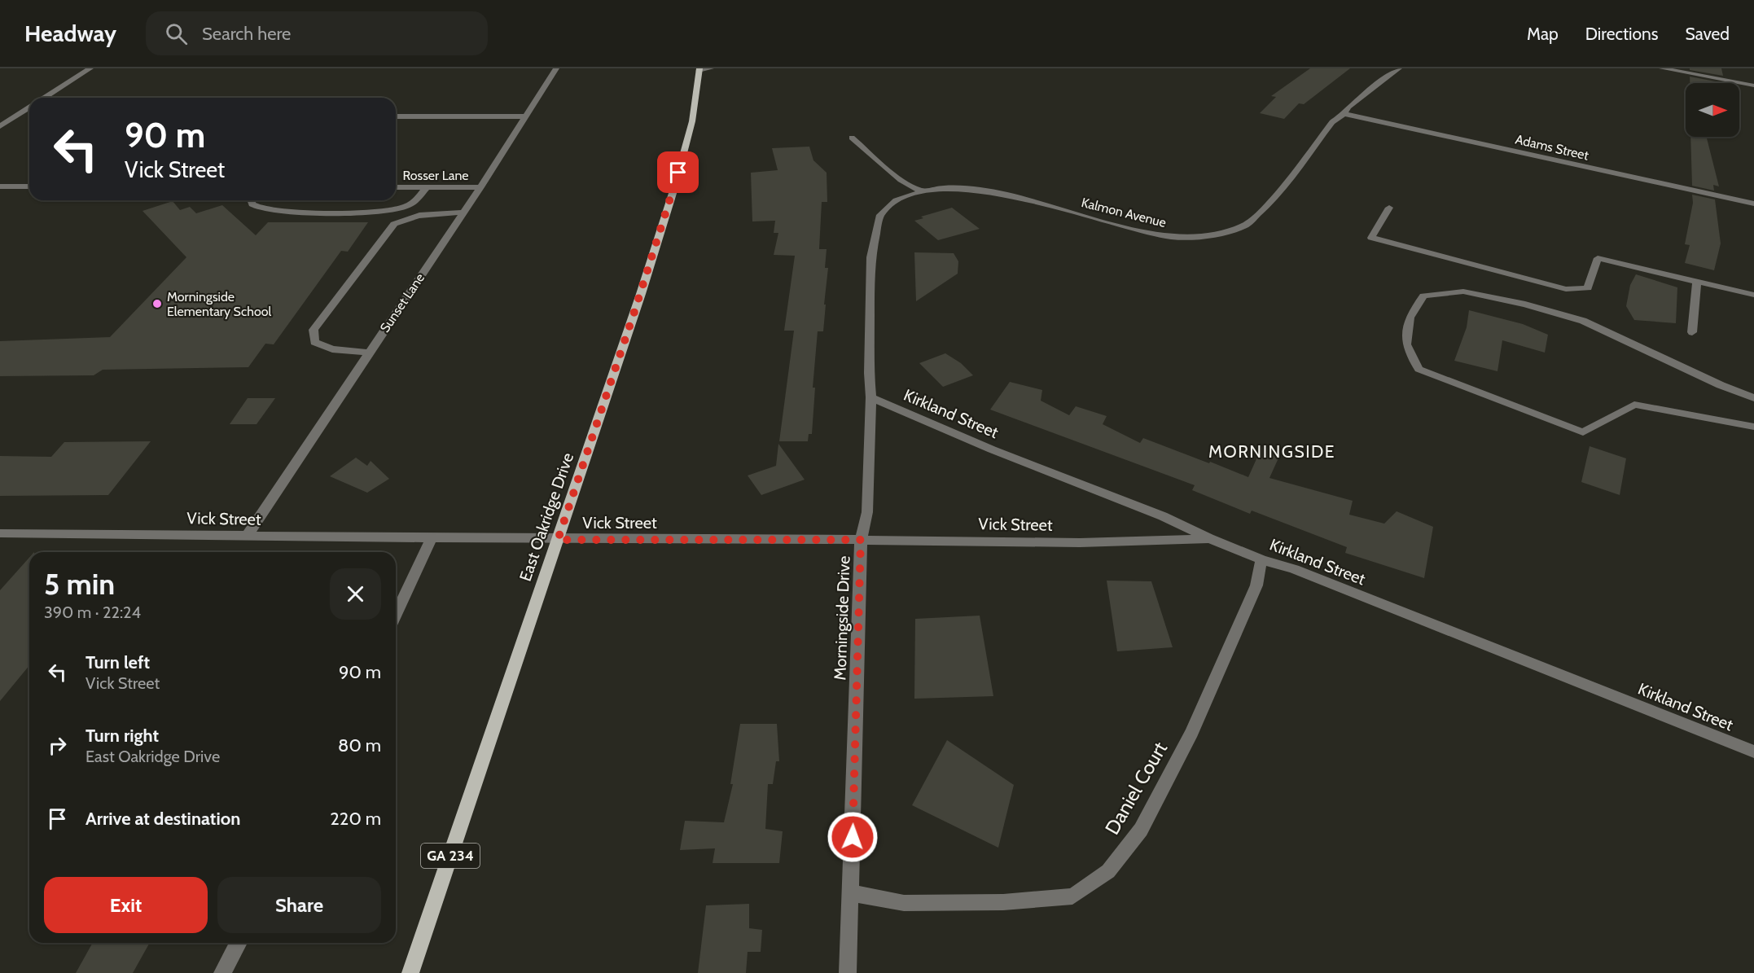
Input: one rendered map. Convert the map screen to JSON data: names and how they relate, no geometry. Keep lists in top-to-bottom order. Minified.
{"streets":{"main road":["East Oakridge Drive","GA 234"],"street":["Adams Street","Rosser Lane","Kalmon Avenue","Sunset Lane","Kirkland Street","Vick Street","Morningside Drive","Daniel Court"]},"crossings":[["Adams Street","Kalmon Avenue"],["Rosser Lane","Sunset Lane"],["Kalmon Avenue","Morningside Drive"],["Sunset Lane","Vick Street"],["Kirkland Street","Vick Street"],["Kirkland Street","Morningside Drive"],["Kirkland Street","Daniel Court"],["East Oakridge Drive","Vick Street"],["Vick Street","Morningside Drive"],["Morningside Drive","Daniel Court"]],"districts":["MORNINGSIDE"],"places":["Morningside Elementary School"],"north":"right","page":{"header":"Headway","search":"Search here","nav":["Map","Directions","Saved"],"turn":["90 m","Vick Street"],"heading":["5 min","390 m · 22:24"],"list":[{"name":"Turn left","note":"Vick Street","value":"90 m"},{"name":"Turn right","note":"East Oakridge Drive","value":"80 m"},{"name":"Arrive at destination","value":"220 m"}],"buttons":["Exit","Share"]}}
